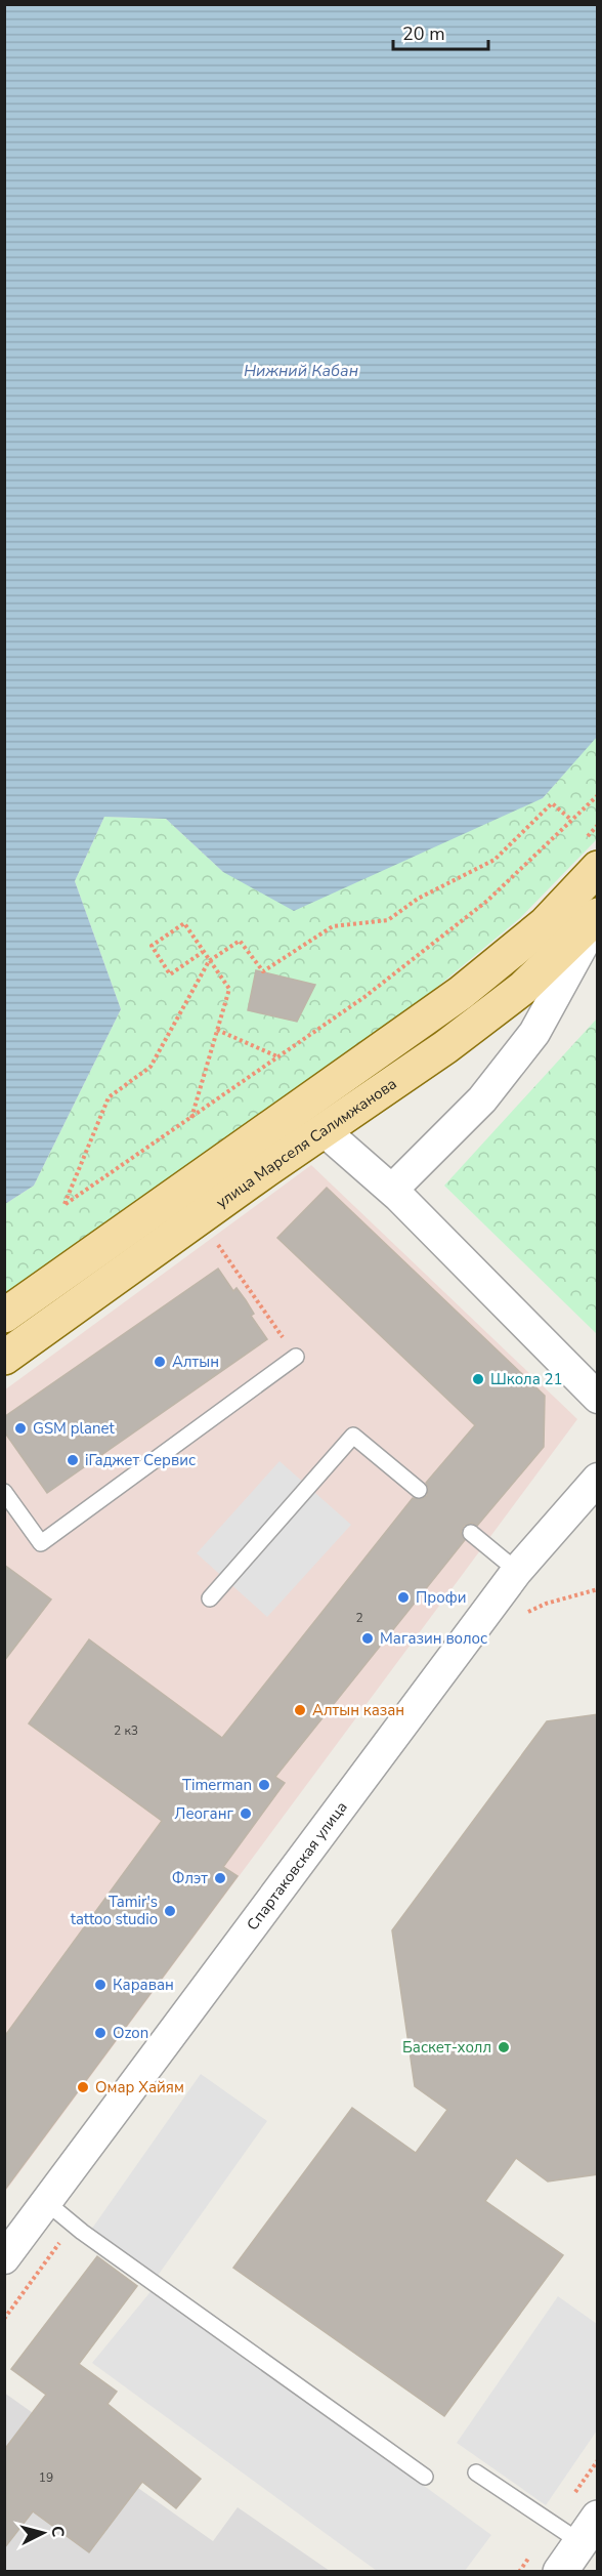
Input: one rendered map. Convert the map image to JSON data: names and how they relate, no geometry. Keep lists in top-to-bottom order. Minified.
{"streets":{"main road":["улица Марселя Салимжанова"],"street":["Спартаковская улица"]},"water":["Нижний Кабан"],"places":["Алтын","Школа 21","GSM planet","iГаджет Сервис","Профи","Магазин волос","Алтын казан","Timerman","Леоганг","Флэт","Tamir's tattoo studio","Караван","Ozon","Баскет-холл","Омар Хайям"],"house_numbers":["2","2 к3","19"],"scale_bar":"20 m","north":"right"}
